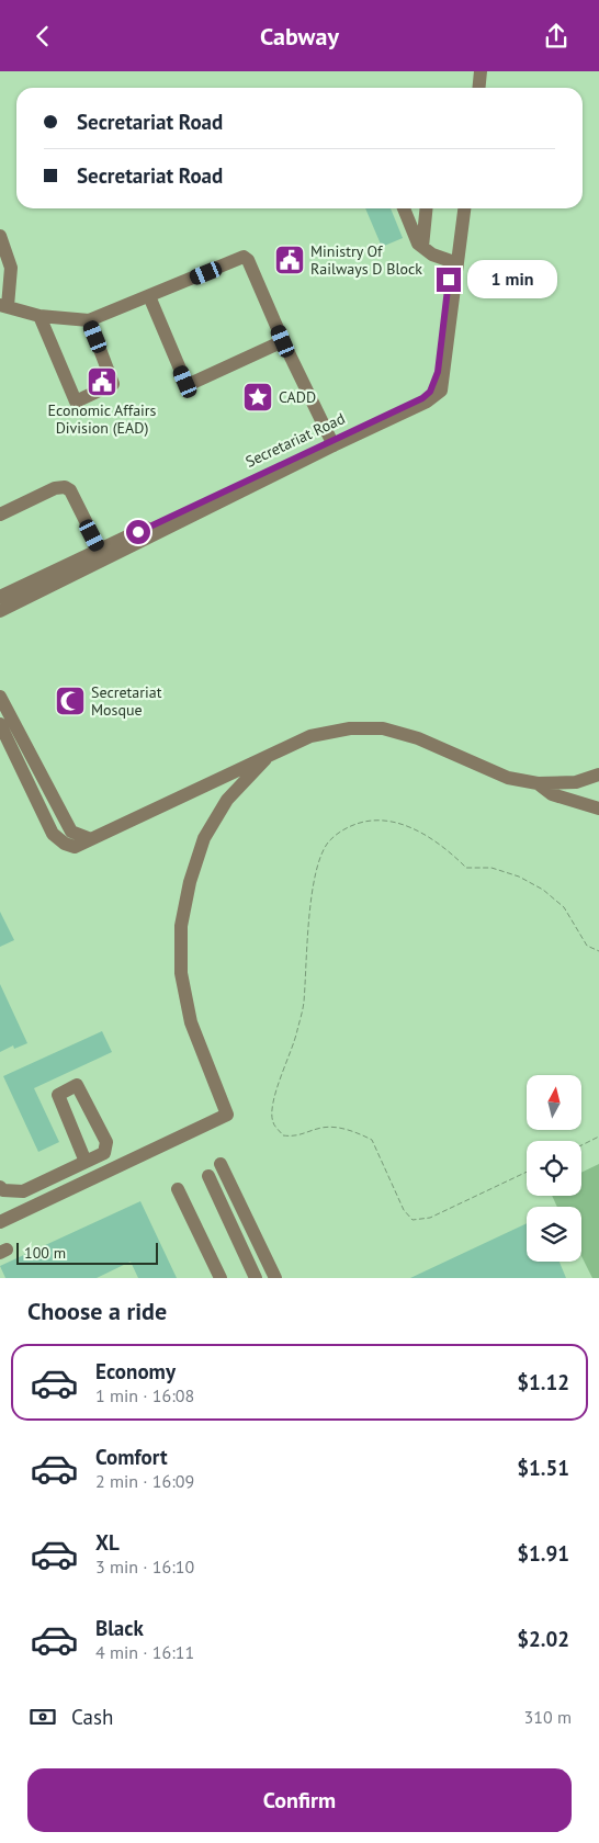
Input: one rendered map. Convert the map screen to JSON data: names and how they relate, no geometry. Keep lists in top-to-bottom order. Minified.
{"streets":{"street":["Secretariat Road"]},"places":{"public building":["Ministry Of Railways D Block","Economic Affairs Division (EAD)"],"place":["CADD"],"mosque":["Secretariat Mosque"]},"scale_bar":"100 m","north":"top","page":{"header":"Cabway","banner":["Secretariat Road","Secretariat Road"],"bubble":"1 min","scale":"100 m","heading":"Choose a ride","list":[{"name":"Economy","note":"1 min · 16:08","value":"$1.12"},{"name":"Comfort","note":"2 min · 16:09","value":"$1.51"},{"name":"XL","note":"3 min · 16:10","value":"$1.91"},{"name":"Black","note":"4 min · 16:11","value":"$2.02"}],"pay":["Cash","310 m"],"buttons":"Confirm"}}
